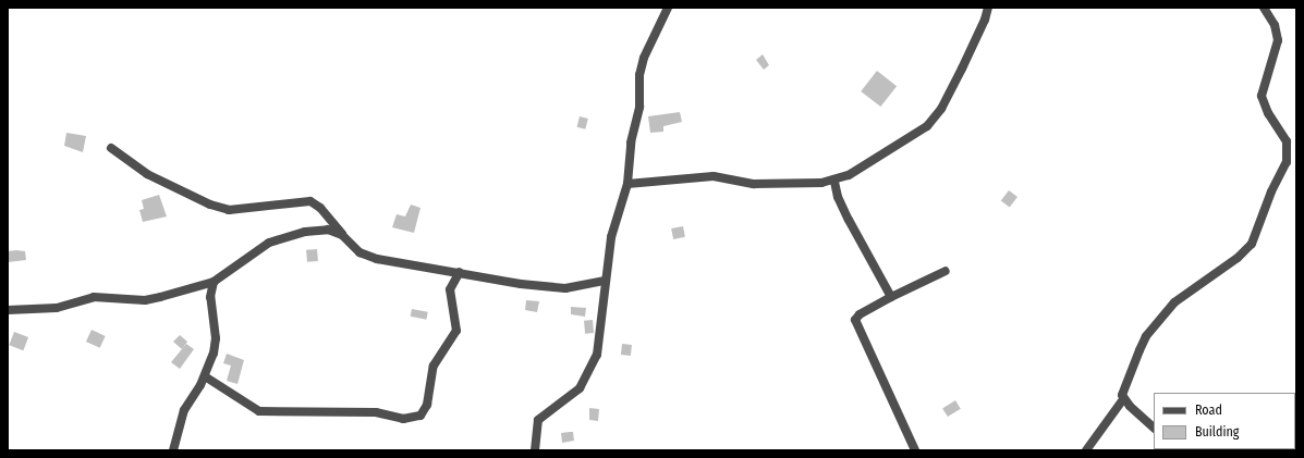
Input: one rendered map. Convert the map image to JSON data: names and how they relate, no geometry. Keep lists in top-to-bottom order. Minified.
{"legend":["Road","Building"]}
